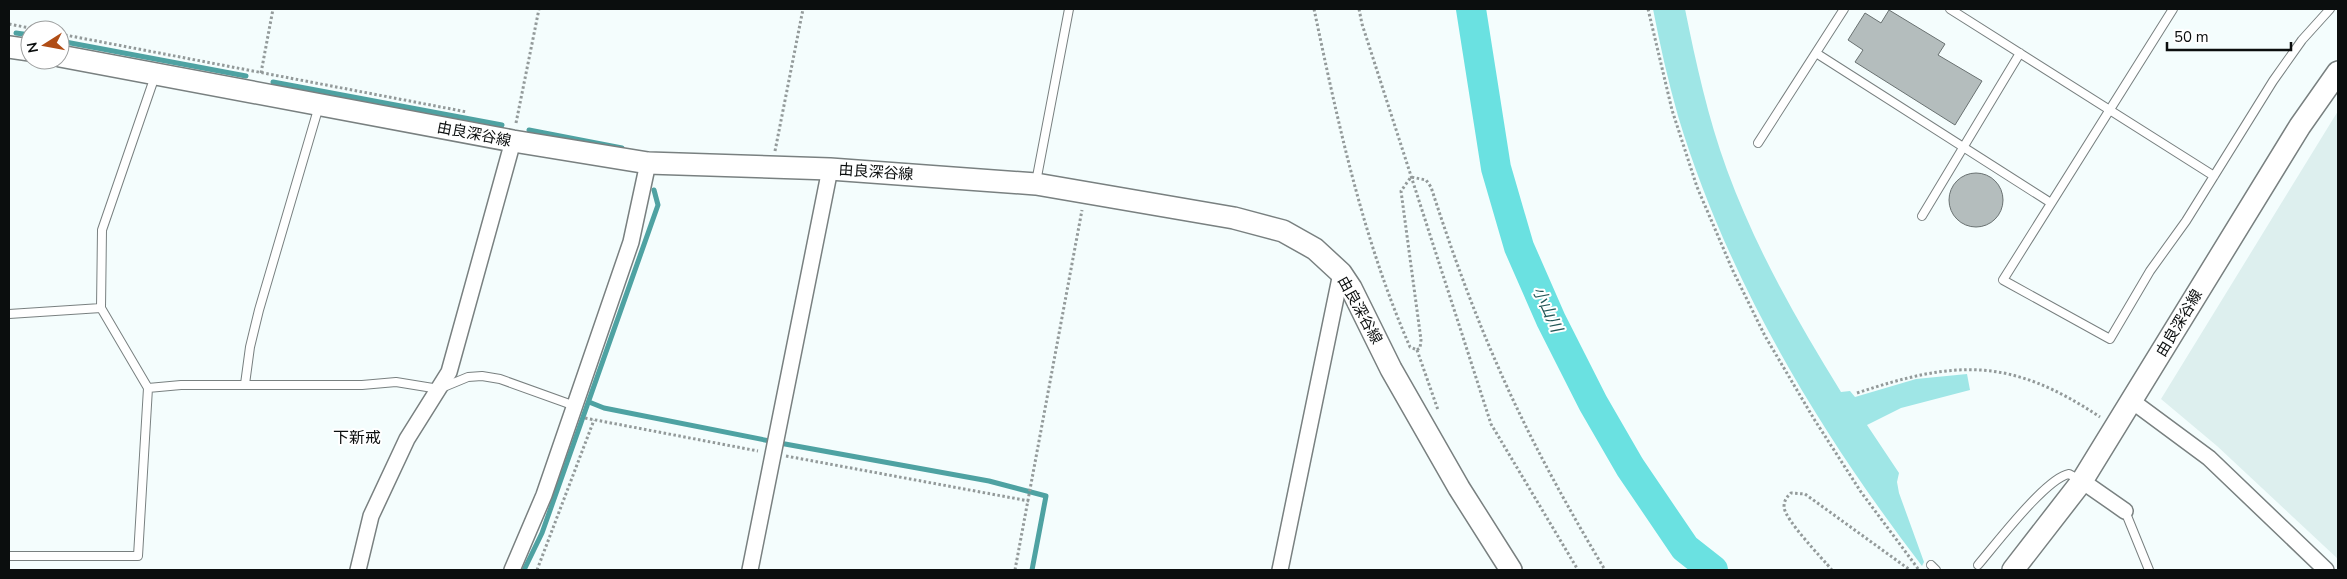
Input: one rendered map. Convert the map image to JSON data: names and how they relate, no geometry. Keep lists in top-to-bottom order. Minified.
{"streets":{"main road":["由良深谷線"]},"districts":["下新戒"],"water":["小山川"],"scale_bar":"50 m","north":"left"}
